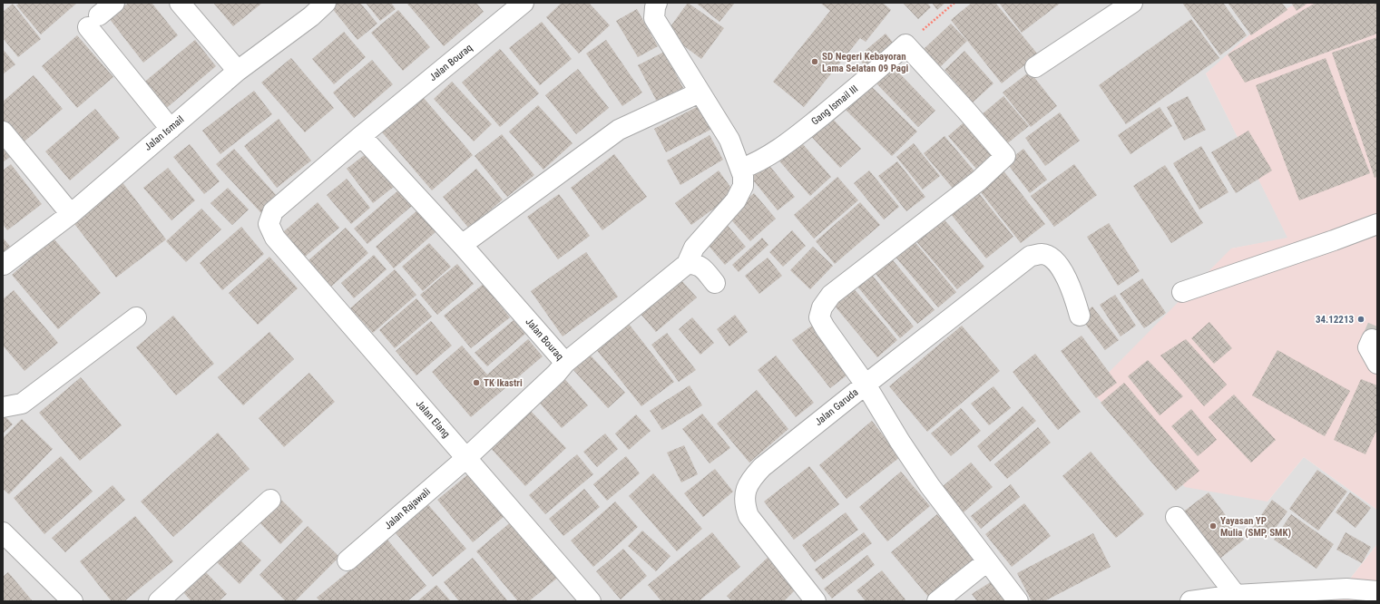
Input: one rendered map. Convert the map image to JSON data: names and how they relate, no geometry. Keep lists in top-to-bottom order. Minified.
{"streets":{"street":["Jalan Bouraq","Gang Ismail III","Jalan Ismail","Jalan Garuda","Jalan Elang","Jalan Rajawali"]},"crossings":[["Jalan Bouraq","Jalan Elang"],["Jalan Bouraq","Jalan Rajawali"],["Jalan Elang","Jalan Rajawali"]],"places":["SD Negeri Kebayoran Lama Selatan 09 Pagi","34.12213","TK Ikastri","Yayasan YP Mulia (SMP, SMK)"]}
